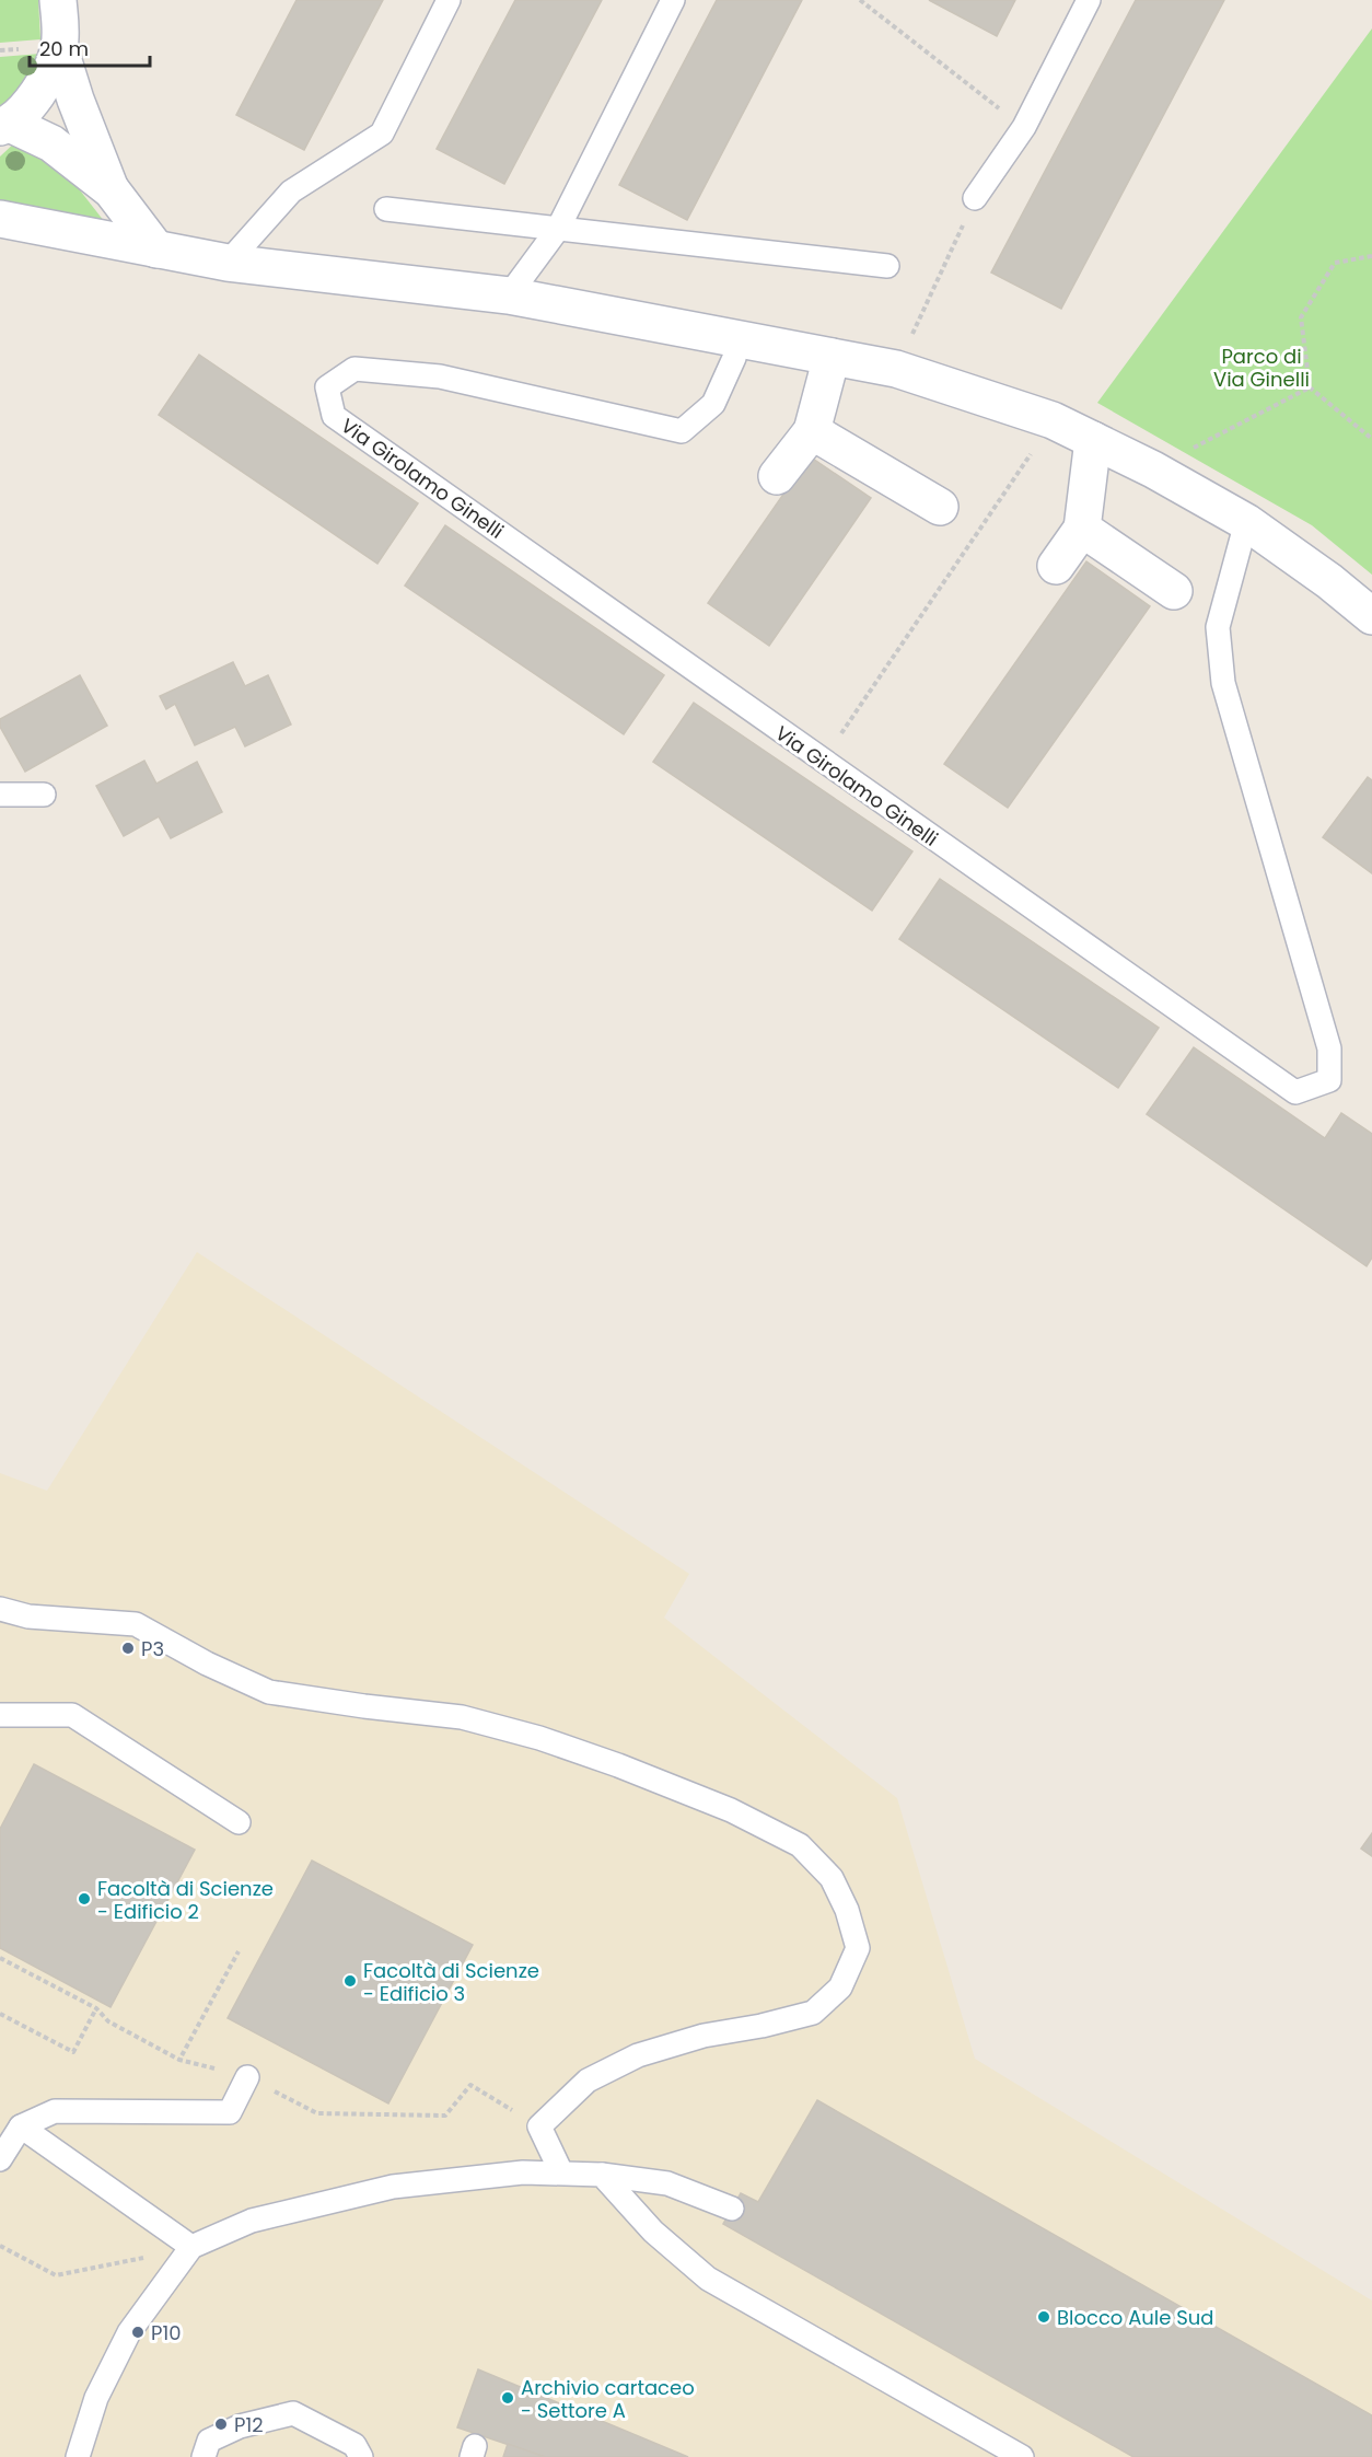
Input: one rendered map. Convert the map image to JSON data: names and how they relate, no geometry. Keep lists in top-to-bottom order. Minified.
{"streets":{"lane":["Via Girolamo Ginelli"]},"parks":["Parco di Via Ginelli"],"places":["P3","Facoltà di Scienze - Edificio 2","Facoltà di Scienze - Edificio 3","Blocco Aule Sud","P10","Archivio cartaceo - Settore A","P12"],"scale_bar":"20 m"}
